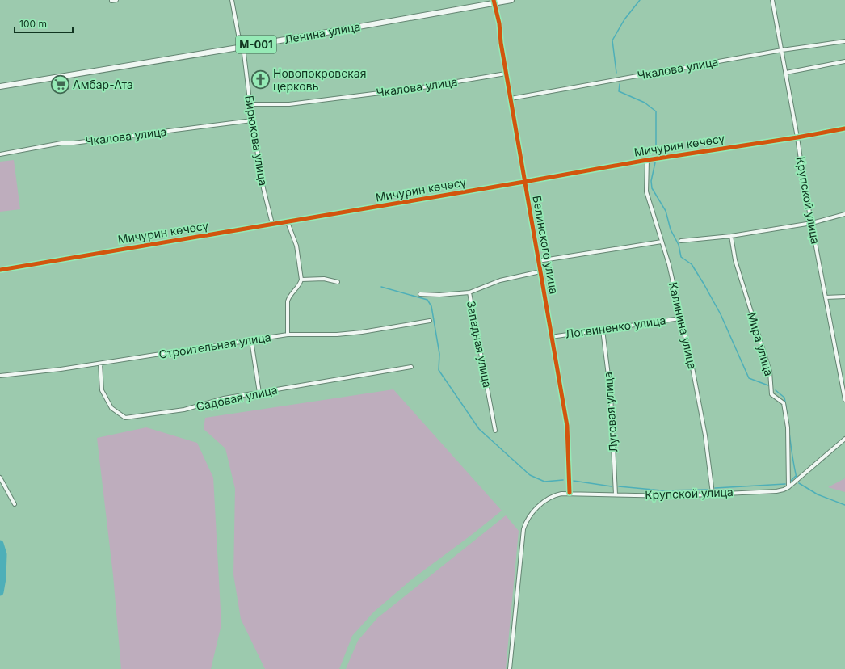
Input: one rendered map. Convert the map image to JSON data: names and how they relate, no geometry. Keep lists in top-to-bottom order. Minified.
{"streets":{"main road":["Ленина улица","М-001"],"street":["Чкалова улица","Бирюкова улица","Мичурин көчөсү","Крупской улица","Белинского улица","Калинина улица","Логвиненко улица","Западная улица","Мира улица","Строительная улица","Садовая улица","Луговая улица"]},"crossings":[["Ленина улица","Бирюкова улица"],["Ленина улица","Белинского улица"],["Чкалова улица","Бирюкова улица"],["Чкалова улица","Крупской улица"],["Чкалова улица","Белинского улица"],["Бирюкова улица","Мичурин көчөсү"],["Мичурин көчөсү","Крупской улица"],["Мичурин көчөсү","Белинского улица"],["Мичурин көчөсү","Калинина улица"],["Крупской улица","Белинского улица"],["Крупской улица","Калинина улица"],["Крупской улица","Мира улица"],["Крупской улица","Луговая улица"],["Белинского улица","Логвиненко улица"],["Белинского улица","Западная улица"],["Калинина улица","Логвиненко улица"],["Логвиненко улица","Луговая улица"],["Строительная улица","Садовая улица"]],"places":{"church":["Новопокровская церковь"],"supermarket":["Амбар-Ата"]},"scale_bar":"100 m"}
